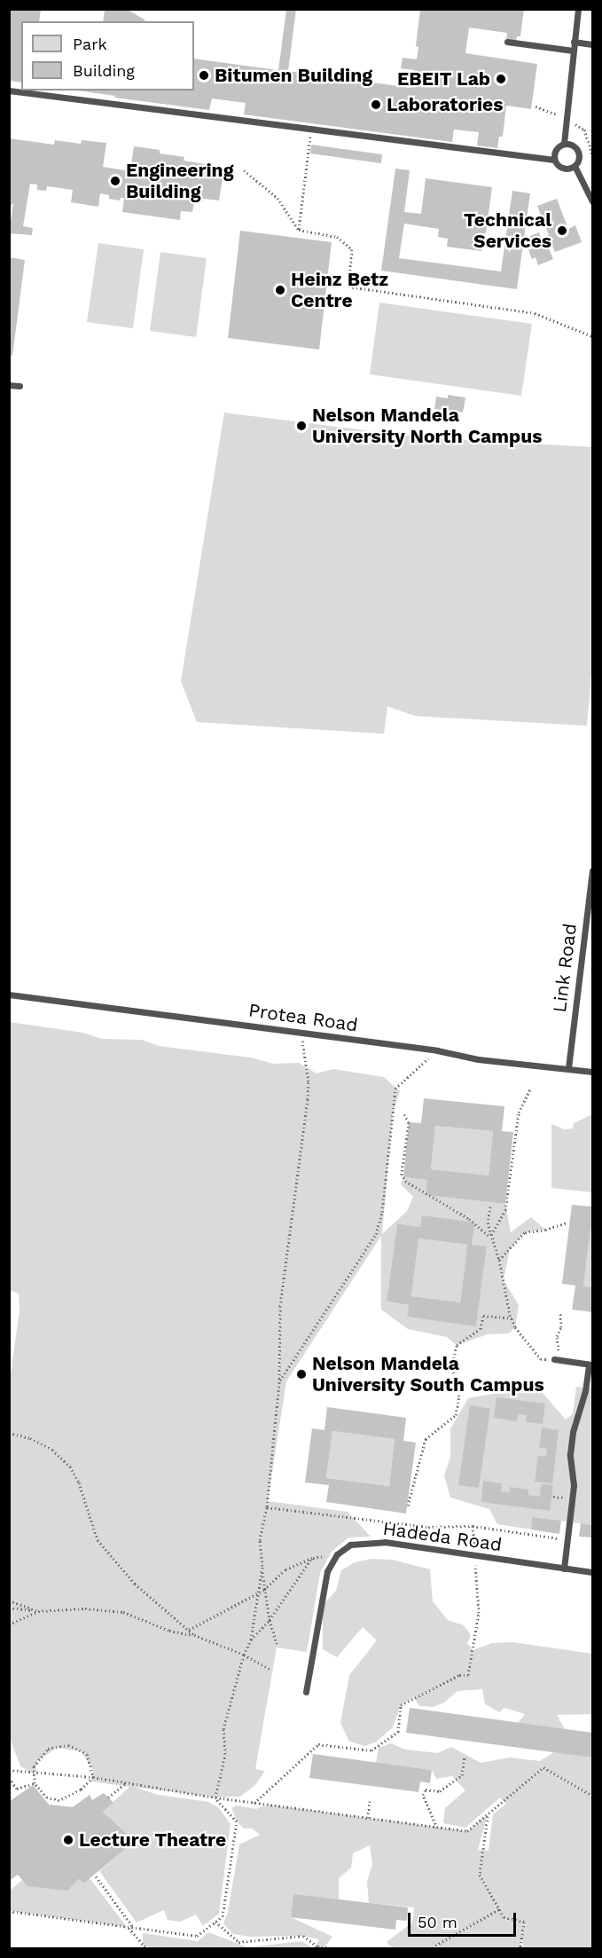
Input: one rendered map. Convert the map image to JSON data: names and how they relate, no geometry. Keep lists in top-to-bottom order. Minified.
{"streets":{"lane":["Link Road","Protea Road","Hadeda Road"]},"crossings":[["Link Road","Protea Road"]],"places":["Bitumen Building","EBEIT Lab","Laboratories","Engineering Building","Technical Services","Heinz Betz Centre","Nelson Mandela University North Campus","Nelson Mandela University South Campus","Lecture Theatre"],"legend":["Park","Building"],"scale_bar":"50 m"}
